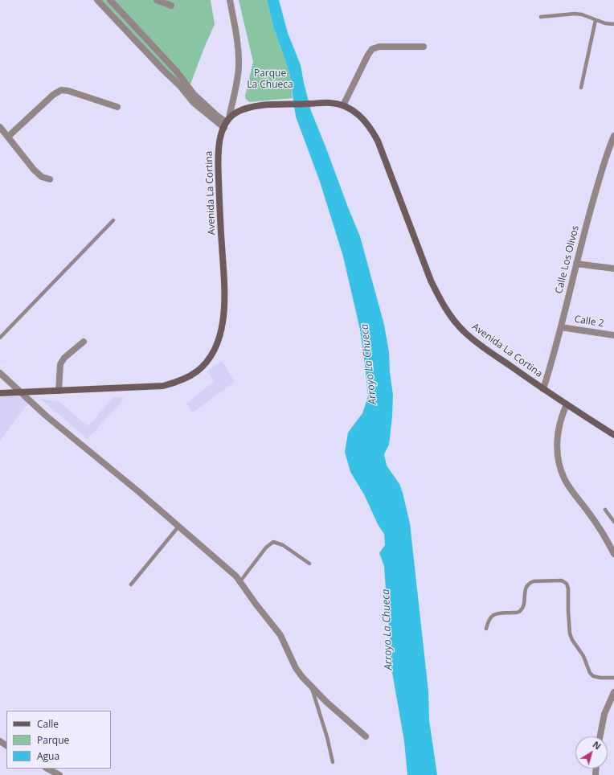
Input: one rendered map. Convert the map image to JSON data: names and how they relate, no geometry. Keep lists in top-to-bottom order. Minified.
{"streets":{"main road":["Avenida La Cortina"],"street":["Calle Los Olivos","Calle 2"]},"crossings":[["Avenida La Cortina","Calle Los Olivos"],["Calle Los Olivos","Calle 2"]],"water":["Arroyo La Chueca"],"parks":["Parque La Chueca"],"legend":["Calle","Parque","Agua"],"north":"top right"}
